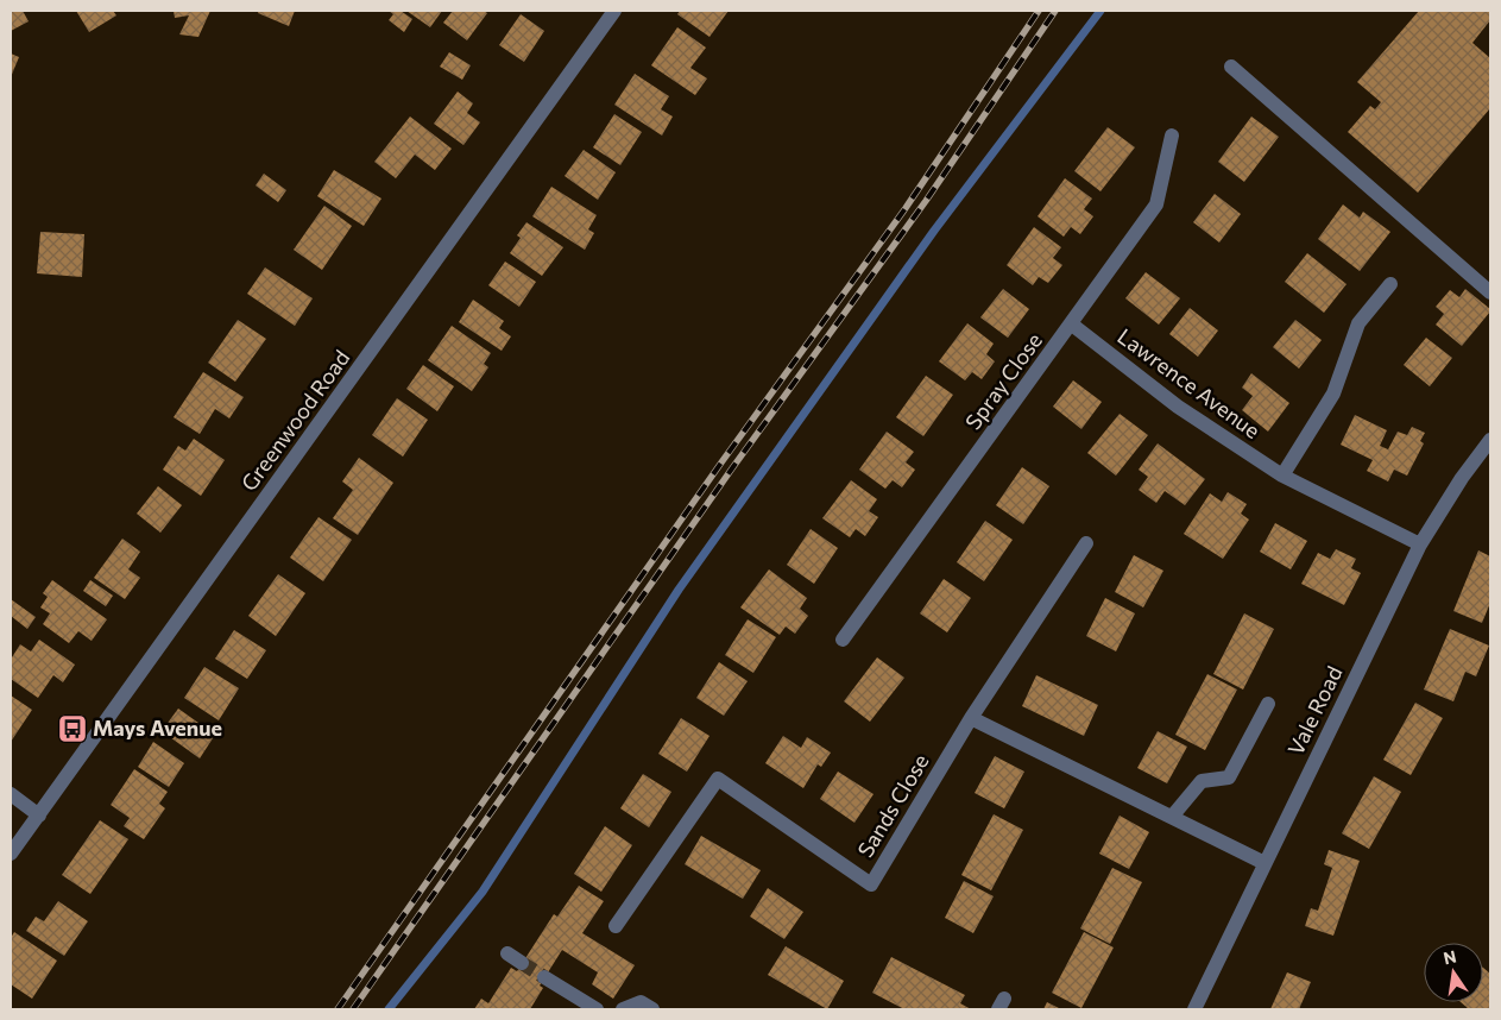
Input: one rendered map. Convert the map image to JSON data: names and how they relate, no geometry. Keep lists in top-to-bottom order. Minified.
{"streets":{"street":["Spray Close","Lawrence Avenue","Greenwood Road","Vale Road","Sands Close"]},"crossings":[["Spray Close","Lawrence Avenue"],["Lawrence Avenue","Vale Road"]],"places":{"bus stop":["Mays Avenue"]},"north":"top"}
